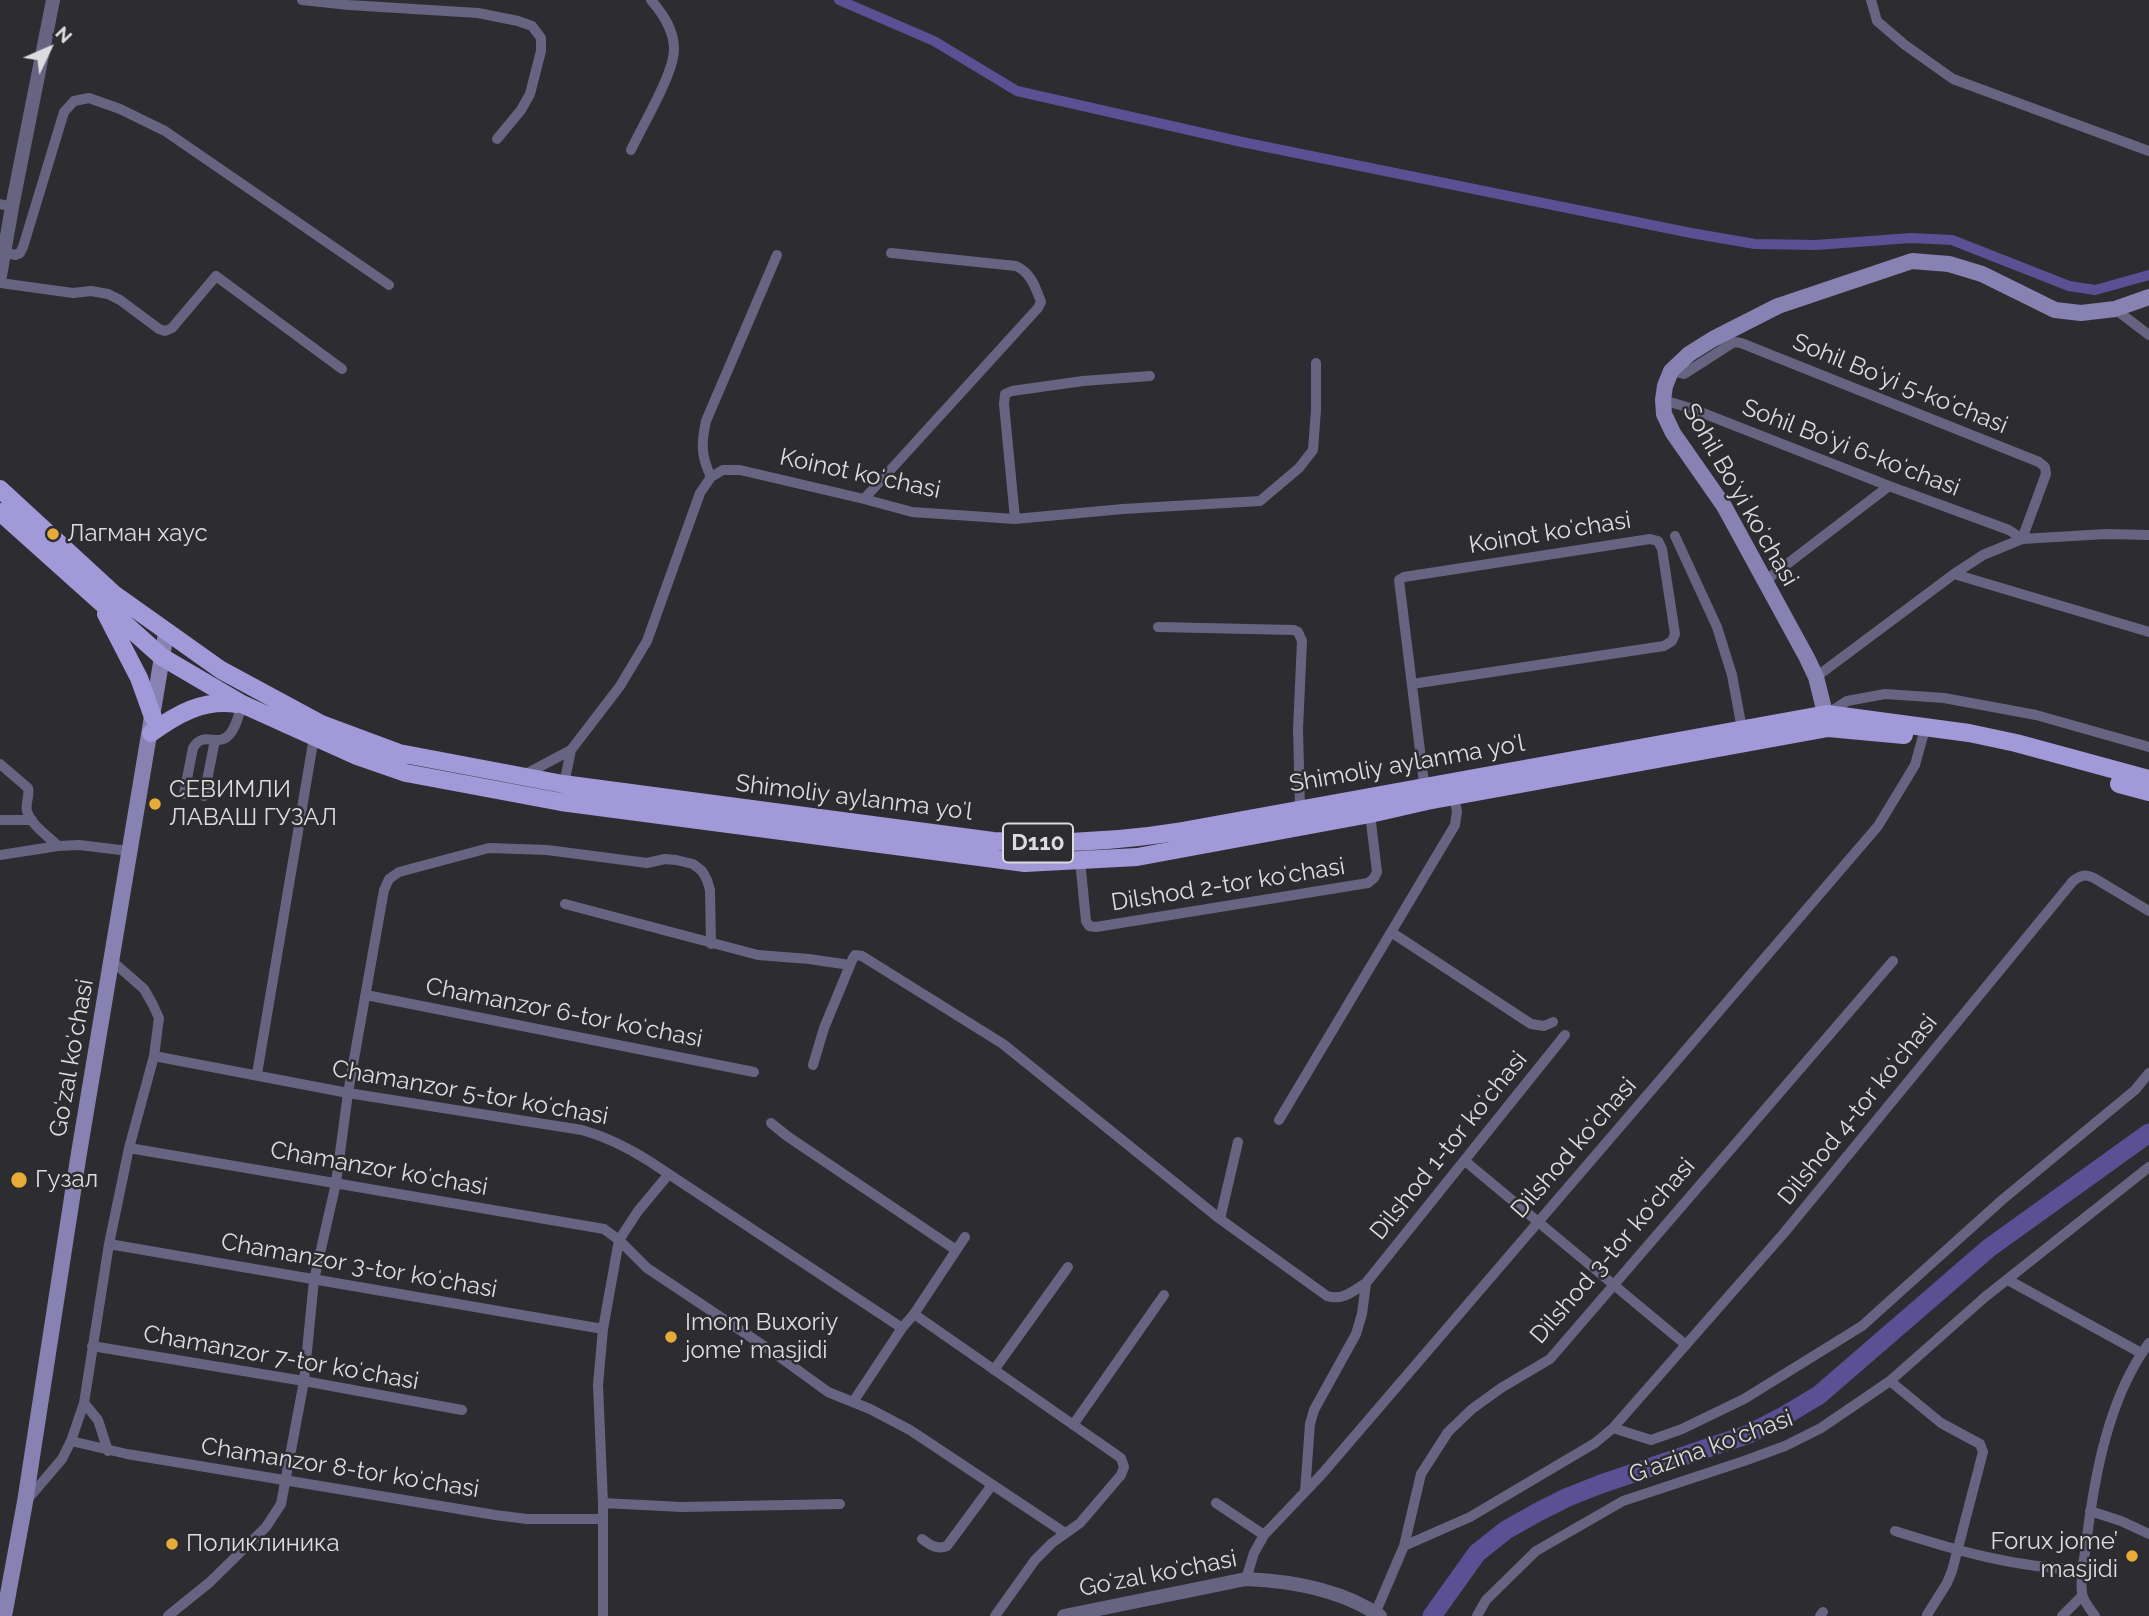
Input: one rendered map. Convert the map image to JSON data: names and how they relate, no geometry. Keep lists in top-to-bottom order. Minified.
{"streets":{"main road":["Sohil Boʻyi koʻchasi","Shimoliy aylanma yoʻl","D110","Goʻzal koʻchasi"],"street":["Sohil Boʻyi 5-koʻchasi","Sohil Boʻyi 6-koʻchasi","Koinot koʻchasi","Dilshod 2-tor koʻchasi","Chamanzor 6-tor koʻchasi","Chamanzor 5-tor koʻchasi","Dilshod 4-tor koʻchasi","Dilshod 1-tor koʻchasi","Dilshod koʻchasi","Chamanzor koʻchasi","Dilshod 3-tor koʻchasi","Chamanzor 3-tor koʻchasi","Chamanzor 7-tor koʻchasi","G'azina ko'chasi","Chamanzor 8-tor koʻchasi"]},"crossings":[["Sohil Boʻyi 5-koʻchasi","Sohil Boʻyi 6-koʻchasi"],["Sohil Boʻyi 5-koʻchasi","Sohil Boʻyi koʻchasi"],["Sohil Boʻyi 6-koʻchasi","Sohil Boʻyi koʻchasi"],["Koinot koʻchasi","Shimoliy aylanma yoʻl"],["Sohil Boʻyi koʻchasi","Shimoliy aylanma yoʻl"],["Shimoliy aylanma yoʻl","Dilshod 2-tor koʻchasi"],["Shimoliy aylanma yoʻl","Goʻzal koʻchasi"],["Shimoliy aylanma yoʻl","Dilshod koʻchasi"],["Goʻzal koʻchasi","Dilshod koʻchasi"],["Goʻzal koʻchasi","Dilshod 3-tor koʻchasi"],["Dilshod 4-tor koʻchasi","Dilshod 3-tor koʻchasi"]],"places":["Лагман хаус","СЕВИМЛИ ЛАВАШ ГУЗАЛ","Гузал","Imom Buxoriy jome’ masjidi","Поликлиника","Forux jome’ masjidi"],"north":"top right"}
